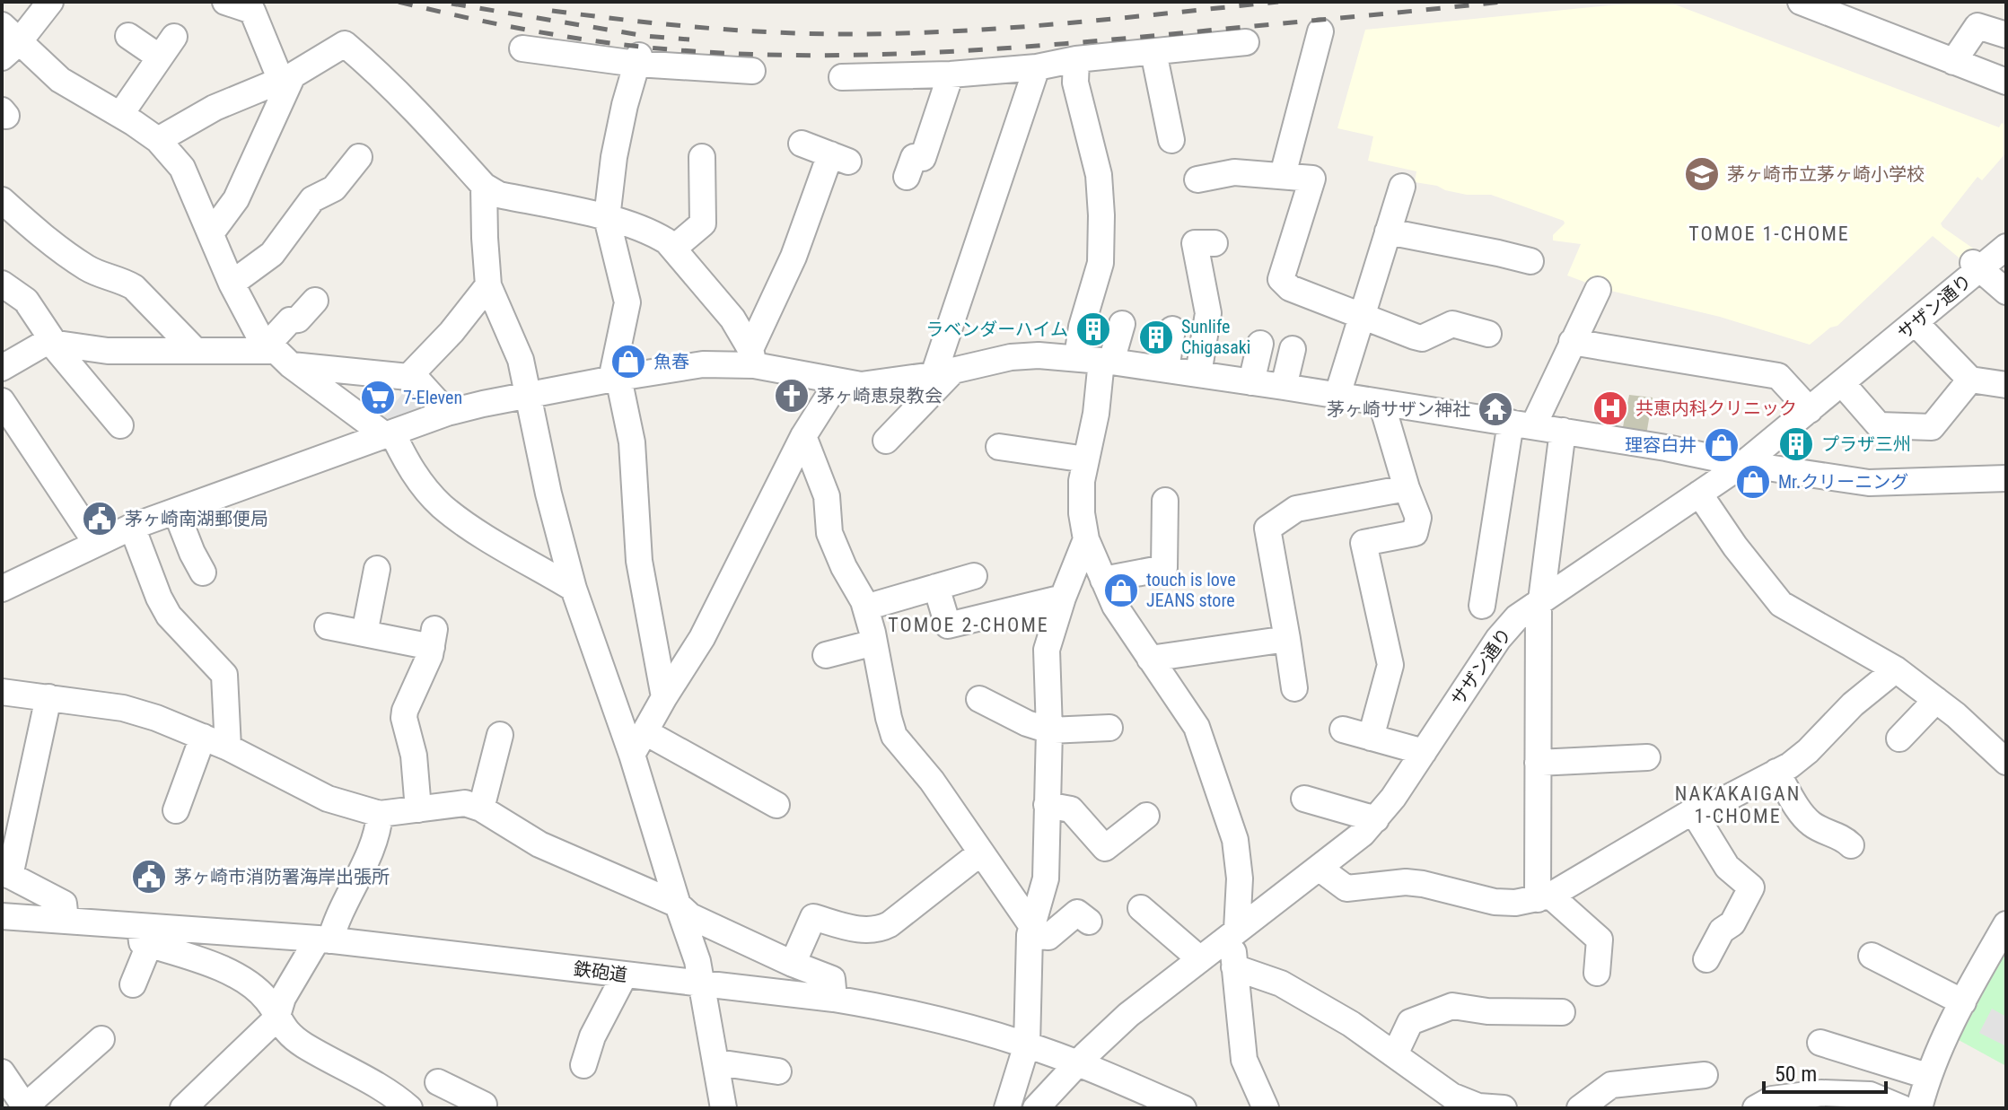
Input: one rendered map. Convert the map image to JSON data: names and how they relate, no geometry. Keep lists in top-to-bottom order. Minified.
{"streets":{"street":["サザン通り","鉄砲道"]},"crossings":[["サザン通り","鉄砲道"]],"districts":["TOMOE 1-CHOME","TOMOE 2-CHOME","NAKAKAIGAN 1-CHOME"],"places":{"school or university":["茅ヶ崎市立茅ヶ崎小学校"],"building":["ラベンダーハイム","Sunlife Chigasaki","プラザ三州"],"shop":["魚春","理容白井","Mr.クリーニング","touch is love JEANS store"],"church":["茅ヶ崎恵泉教会"],"supermarket":["7-Eleven"],"hospital":["共恵内科クリニック"],"temple":["茅ヶ崎サザン神社"],"public building":["茅ヶ崎南湖郵便局","茅ヶ崎市消防署海岸出張所"]},"scale_bar":"50 m"}
